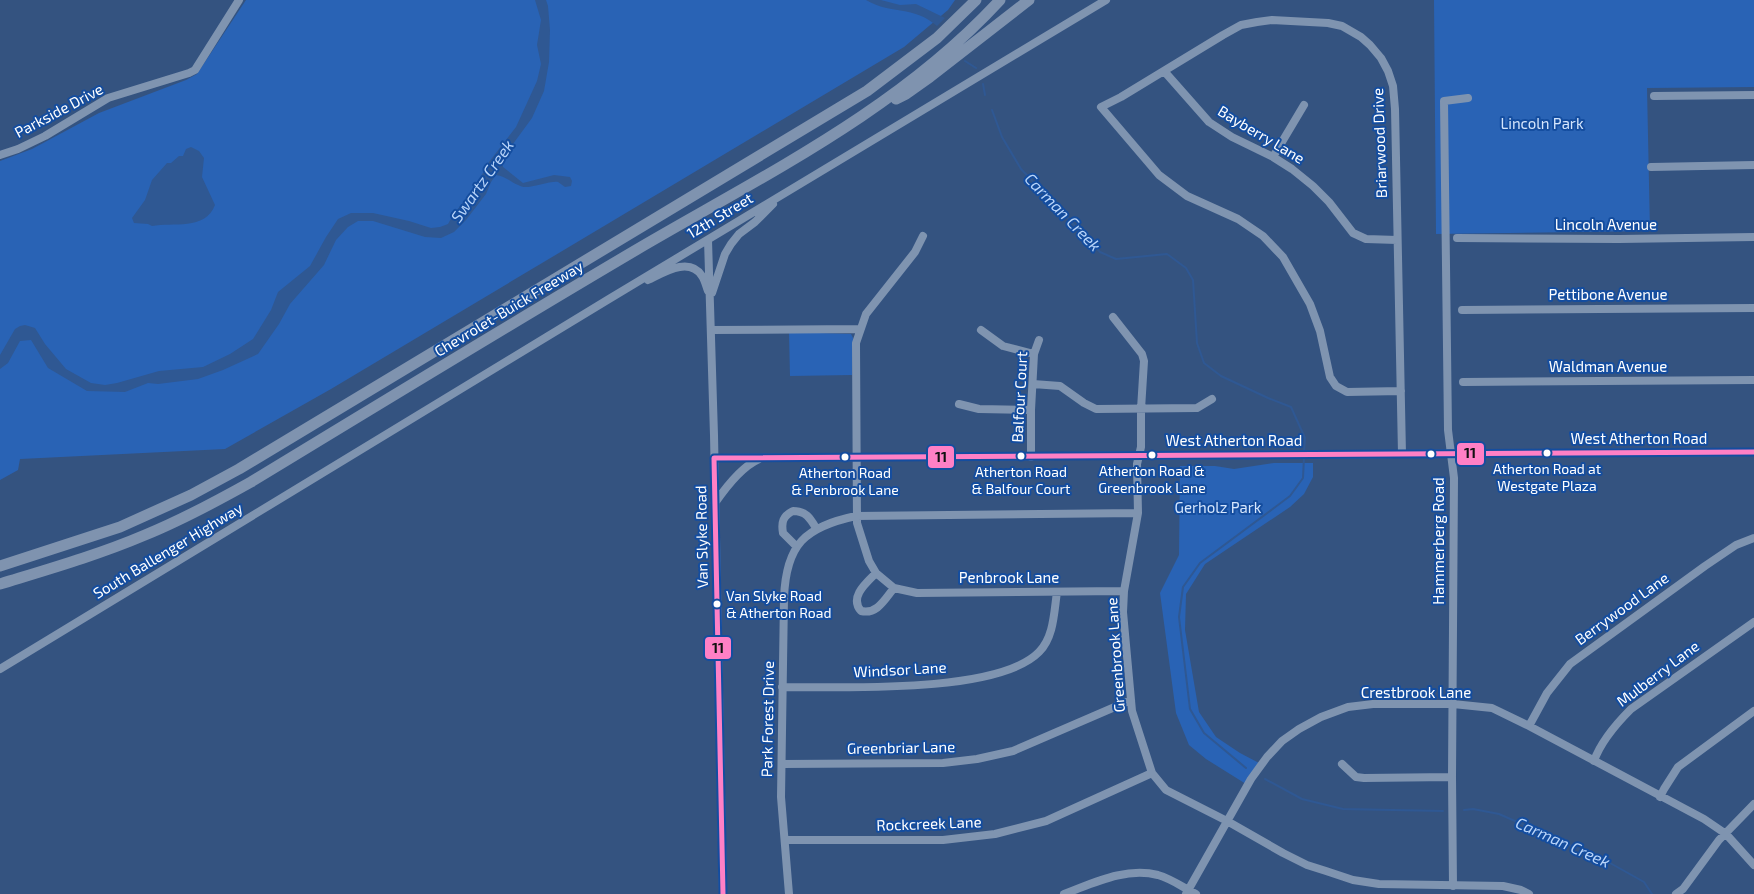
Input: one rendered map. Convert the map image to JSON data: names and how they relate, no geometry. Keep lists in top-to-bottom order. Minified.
{"streets":{"highway":["Chevrolet-Buick Freeway"],"street":["Parkside Drive","Bayberry Lane","Briarwood Drive","12th Street","Lincoln Avenue","Pettibone Avenue","Waldman Avenue","Balfour Court","West Atherton Road","Van Slyke Road","Hammerberg Road","South Ballenger Highway","Penbrook Lane","Berrywood Lane","Greenbrook Lane","Windsor Lane","Mulberry Lane","Crestbrook Lane","Park Forest Drive","Greenbriar Lane","Rockcreek Lane"]},"crossings":[["Bayberry Lane","Briarwood Drive"],["Briarwood Drive","West Atherton Road"],["12th Street","Van Slyke Road"],["12th Street","South Ballenger Highway"],["Balfour Court","West Atherton Road"],["West Atherton Road","Van Slyke Road"],["West Atherton Road","Hammerberg Road"],["West Atherton Road","Penbrook Lane"],["West Atherton Road","Greenbrook Lane"],["Hammerberg Road","Greenbrook Lane"],["Hammerberg Road","Crestbrook Lane"],["Penbrook Lane","Greenbrook Lane"],["Penbrook Lane","Windsor Lane"],["Penbrook Lane","Park Forest Drive"],["Berrywood Lane","Crestbrook Lane"],["Greenbrook Lane","Crestbrook Lane"],["Greenbrook Lane","Park Forest Drive"],["Greenbrook Lane","Greenbriar Lane"],["Greenbrook Lane","Rockcreek Lane"],["Windsor Lane","Park Forest Drive"],["Mulberry Lane","Crestbrook Lane"],["Park Forest Drive","Greenbriar Lane"],["Park Forest Drive","Rockcreek Lane"]],"water":["Swartz Creek","Carman Creek"],"parks":["Lincoln Park","Gerholz Park"],"places":["Atherton Road at Westgate Plaza","Atherton Road & Greenbrook Lane","Atherton Road & Balfour Court","Atherton Road & Penbrook Lane","Van Slyke Road & Atherton Road"],"lines":["transit line 11"]}
